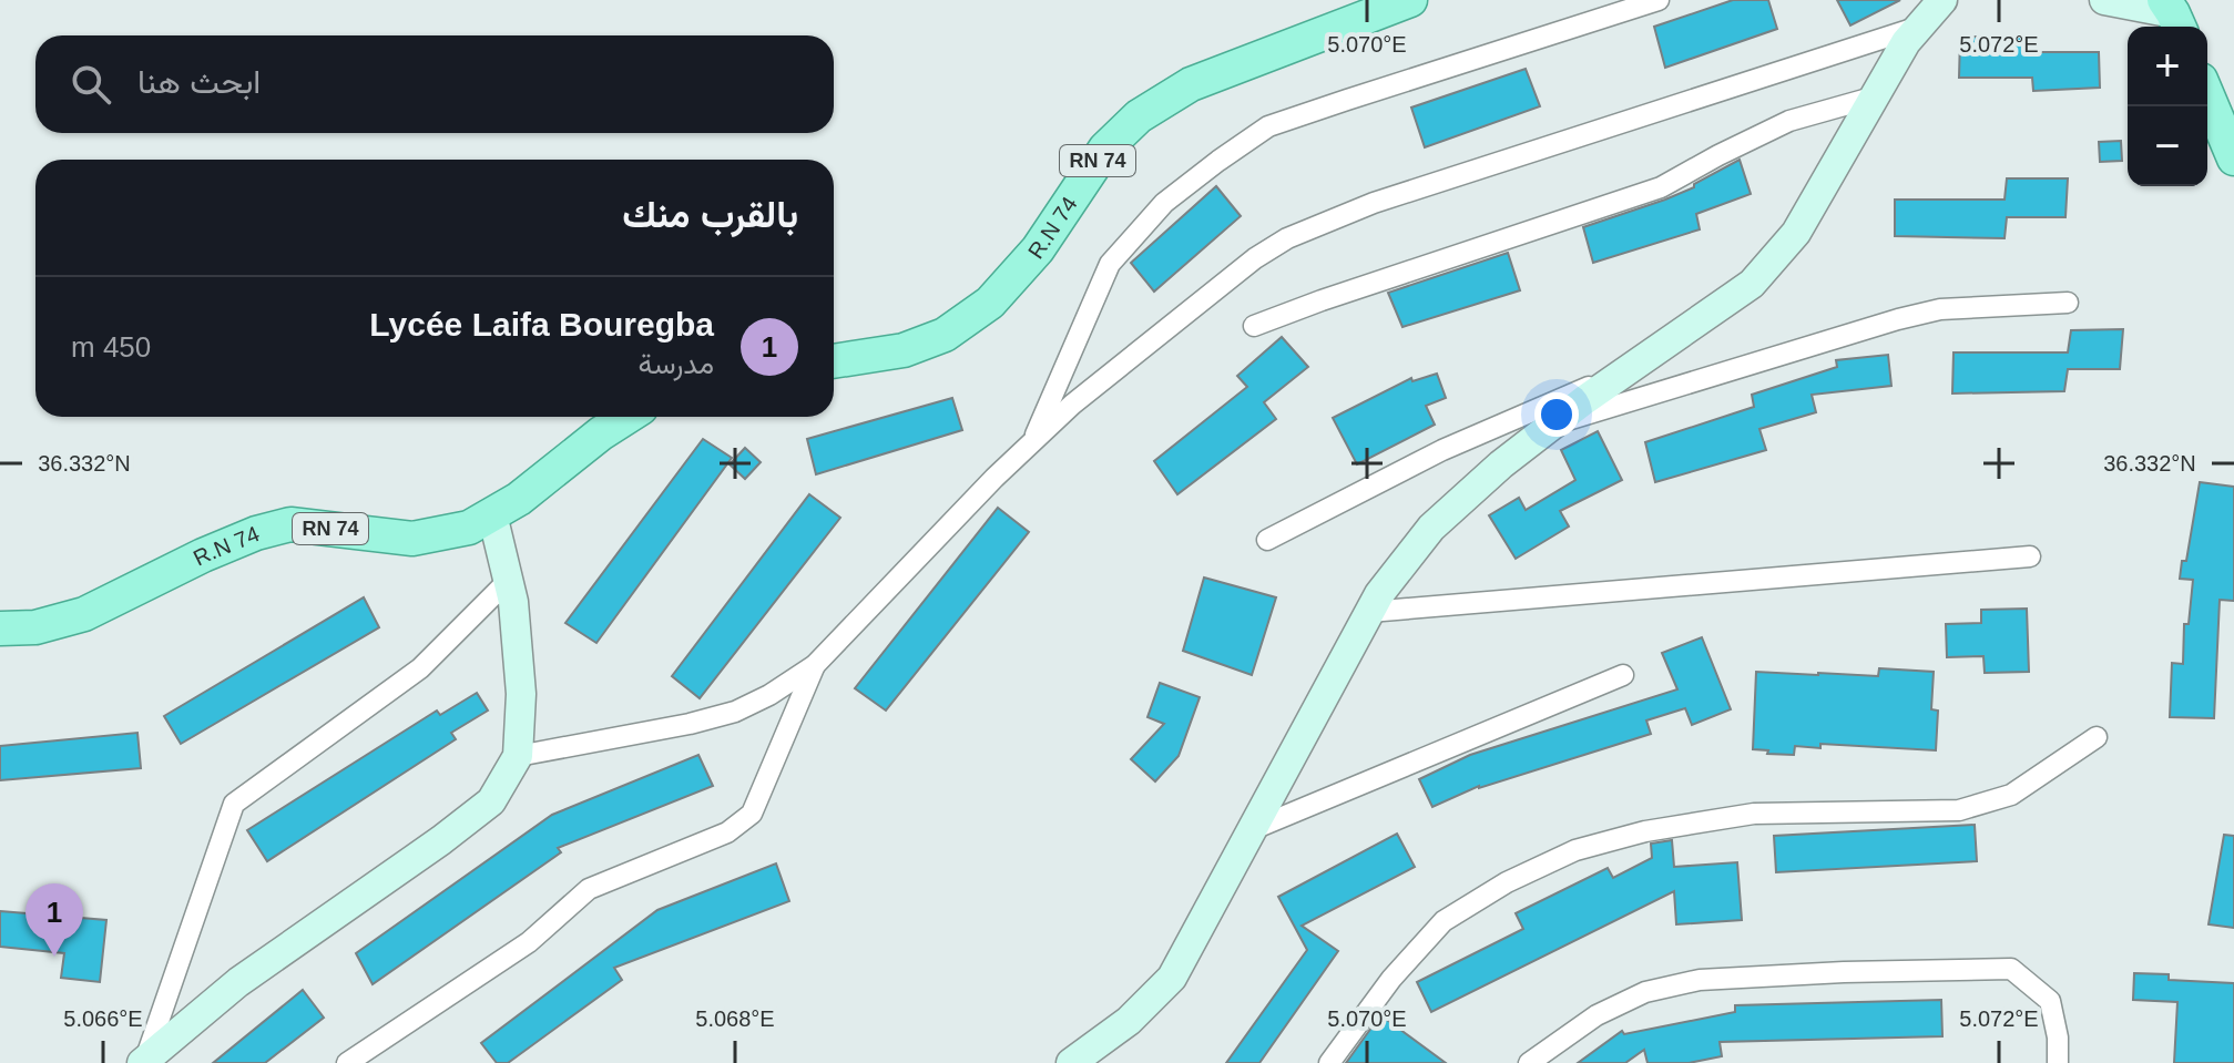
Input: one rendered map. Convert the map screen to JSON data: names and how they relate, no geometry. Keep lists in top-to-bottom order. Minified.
{"streets":{"main road":["RN 74","R.N 74"]},"page":{"map_buttons":["+","−"],"search":"ابحث هنا","heading":"بالقرب منك","list":[{"mark":"1","name":"Lycée Laifa Bouregba","note":"مدرسة","value":"450 m"}],"pins":"1"},"coordinates":["5.070°E","5.072°E","36.332°N","5.066°E","5.068°E"]}
